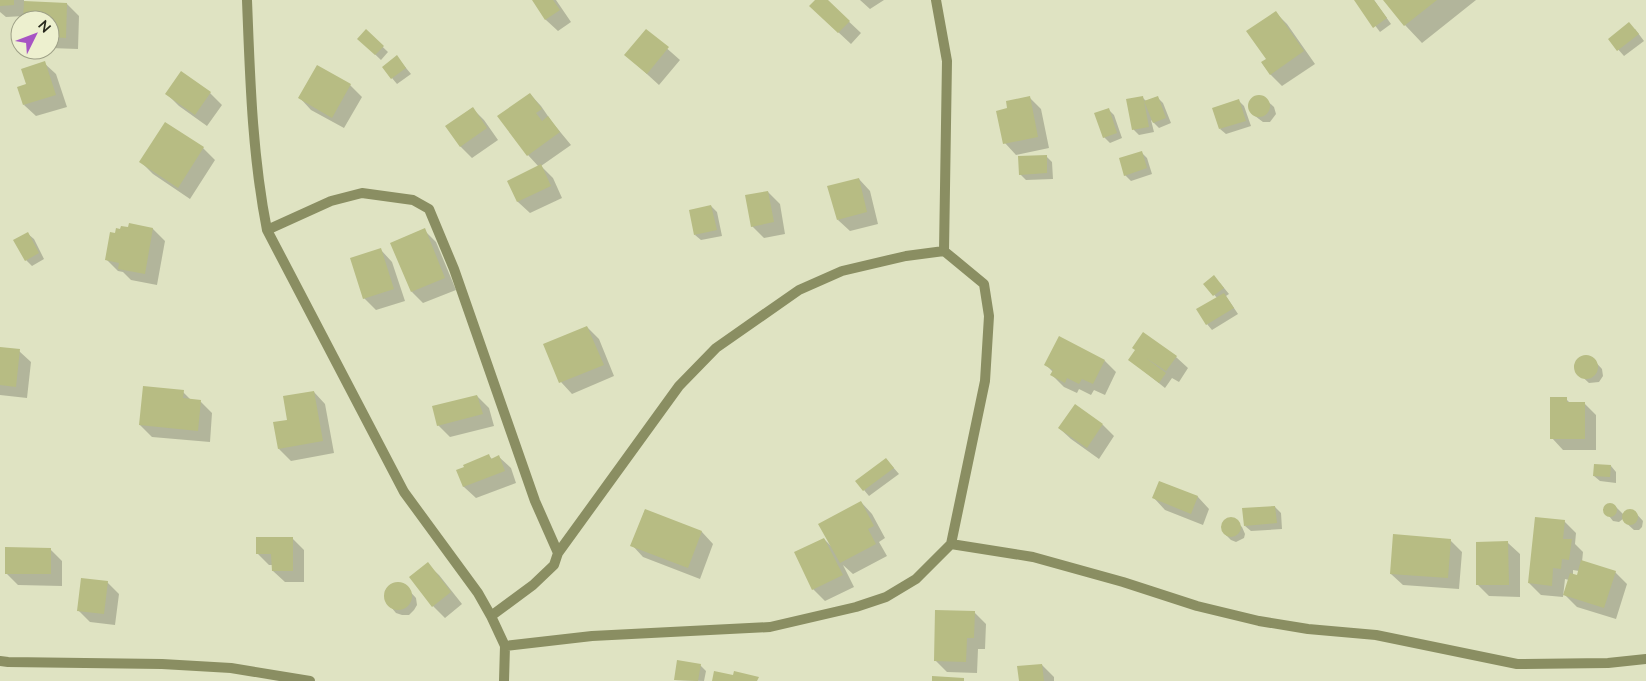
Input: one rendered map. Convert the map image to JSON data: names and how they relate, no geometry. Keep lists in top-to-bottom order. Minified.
{"north":"top right"}
